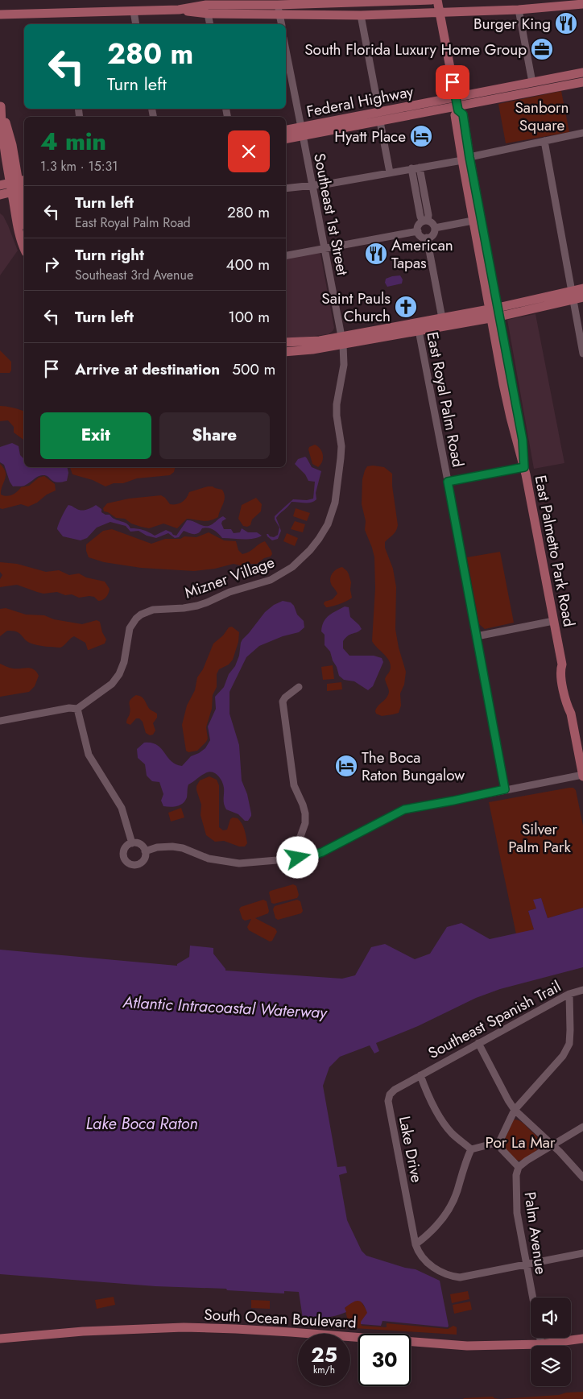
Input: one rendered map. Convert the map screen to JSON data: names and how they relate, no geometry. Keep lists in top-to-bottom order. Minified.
{"streets":{"main road":["Federal Highway","East Palmetto Park Road","South Ocean Boulevard"],"street":["Southeast 1st Street","East Royal Palm Road","Mizner Village","Southeast Spanish Trail","Lake Drive","Palm Avenue"]},"crossings":[["Federal Highway","Southeast 1st Street"],["Federal Highway","East Palmetto Park Road"],["Southeast 1st Street","Mizner Village"],["Southeast Spanish Trail","Lake Drive"]],"water":["Atlantic Intracoastal Waterway","Lake Boca Raton"],"parks":["Sanborn Square","Silver Palm Park","Por La Mar"],"places":{"restaurant":["Burger King","American Tapas"],"office":["South Florida Luxury Home Group"],"hotel":["Hyatt Place","The Boca Raton Bungalow"],"church":["Saint Pauls Church"]},"page":{"turn":["280 m","Turn left"],"heading":["4 min","1.3 km · 15:31"],"list":[{"name":"Turn left","note":"East Royal Palm Road","value":"280 m"},{"name":"Turn right","note":"Southeast 3rd Avenue","value":"400 m"},{"name":"Turn left","value":"100 m"},{"name":"Arrive at destination","value":"500 m"}],"buttons":["Exit","Share"],"speed":"25 km/h","limit":"30"}}
